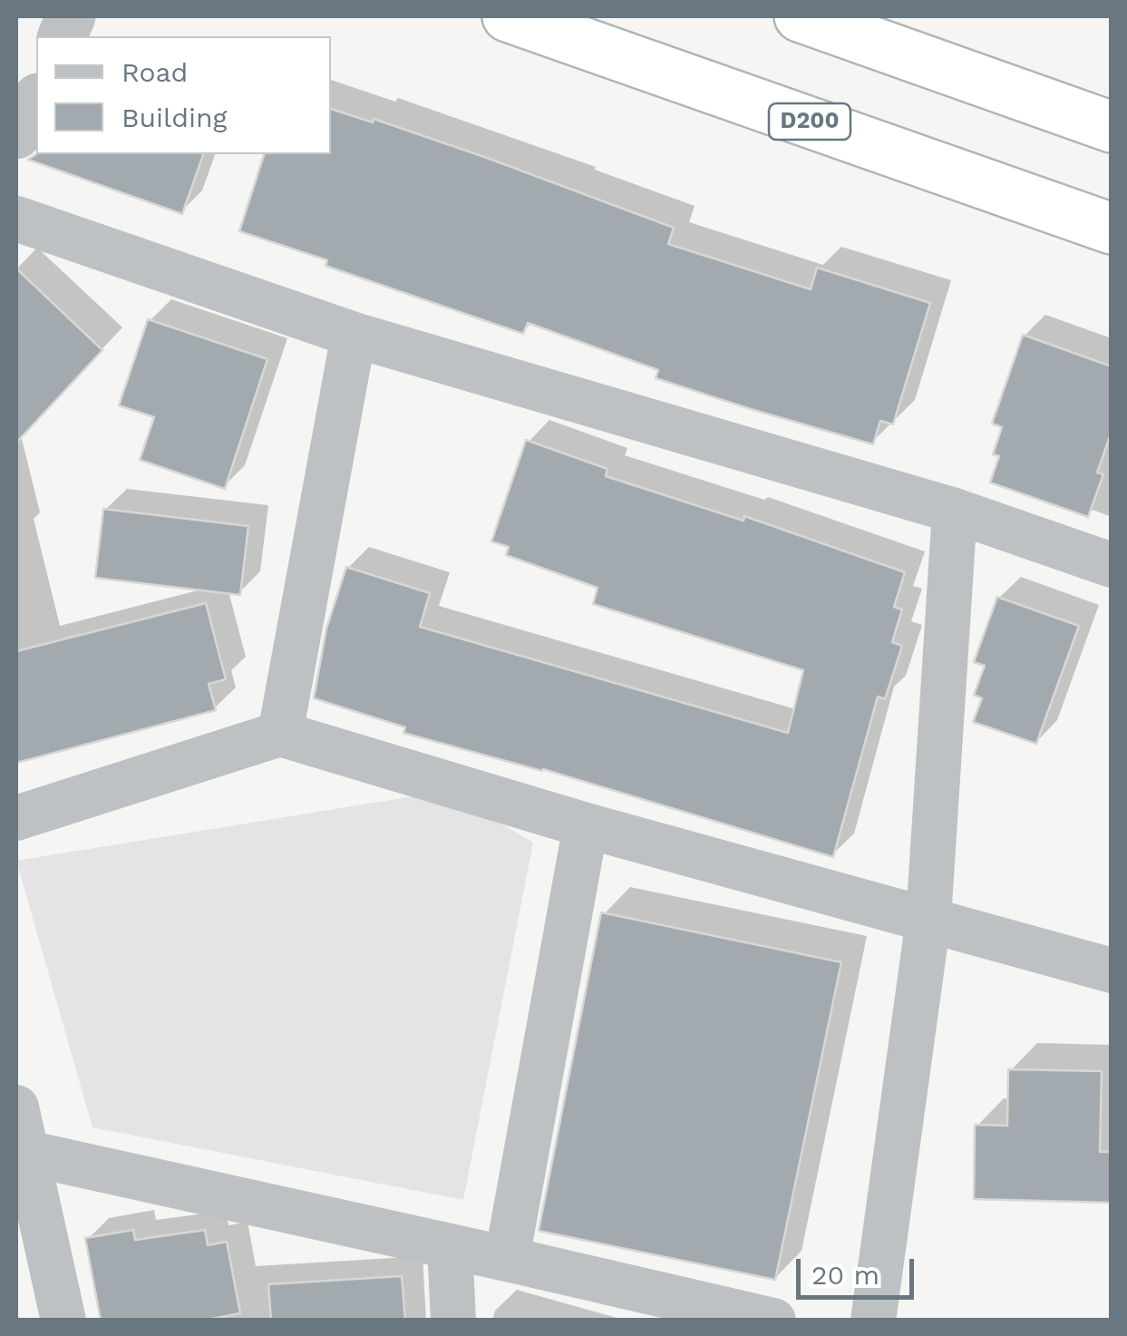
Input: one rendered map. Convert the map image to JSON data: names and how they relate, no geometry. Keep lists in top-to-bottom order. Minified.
{"streets":{"highway":["D200"]},"legend":["Road","Building"],"scale_bar":"20 m"}
